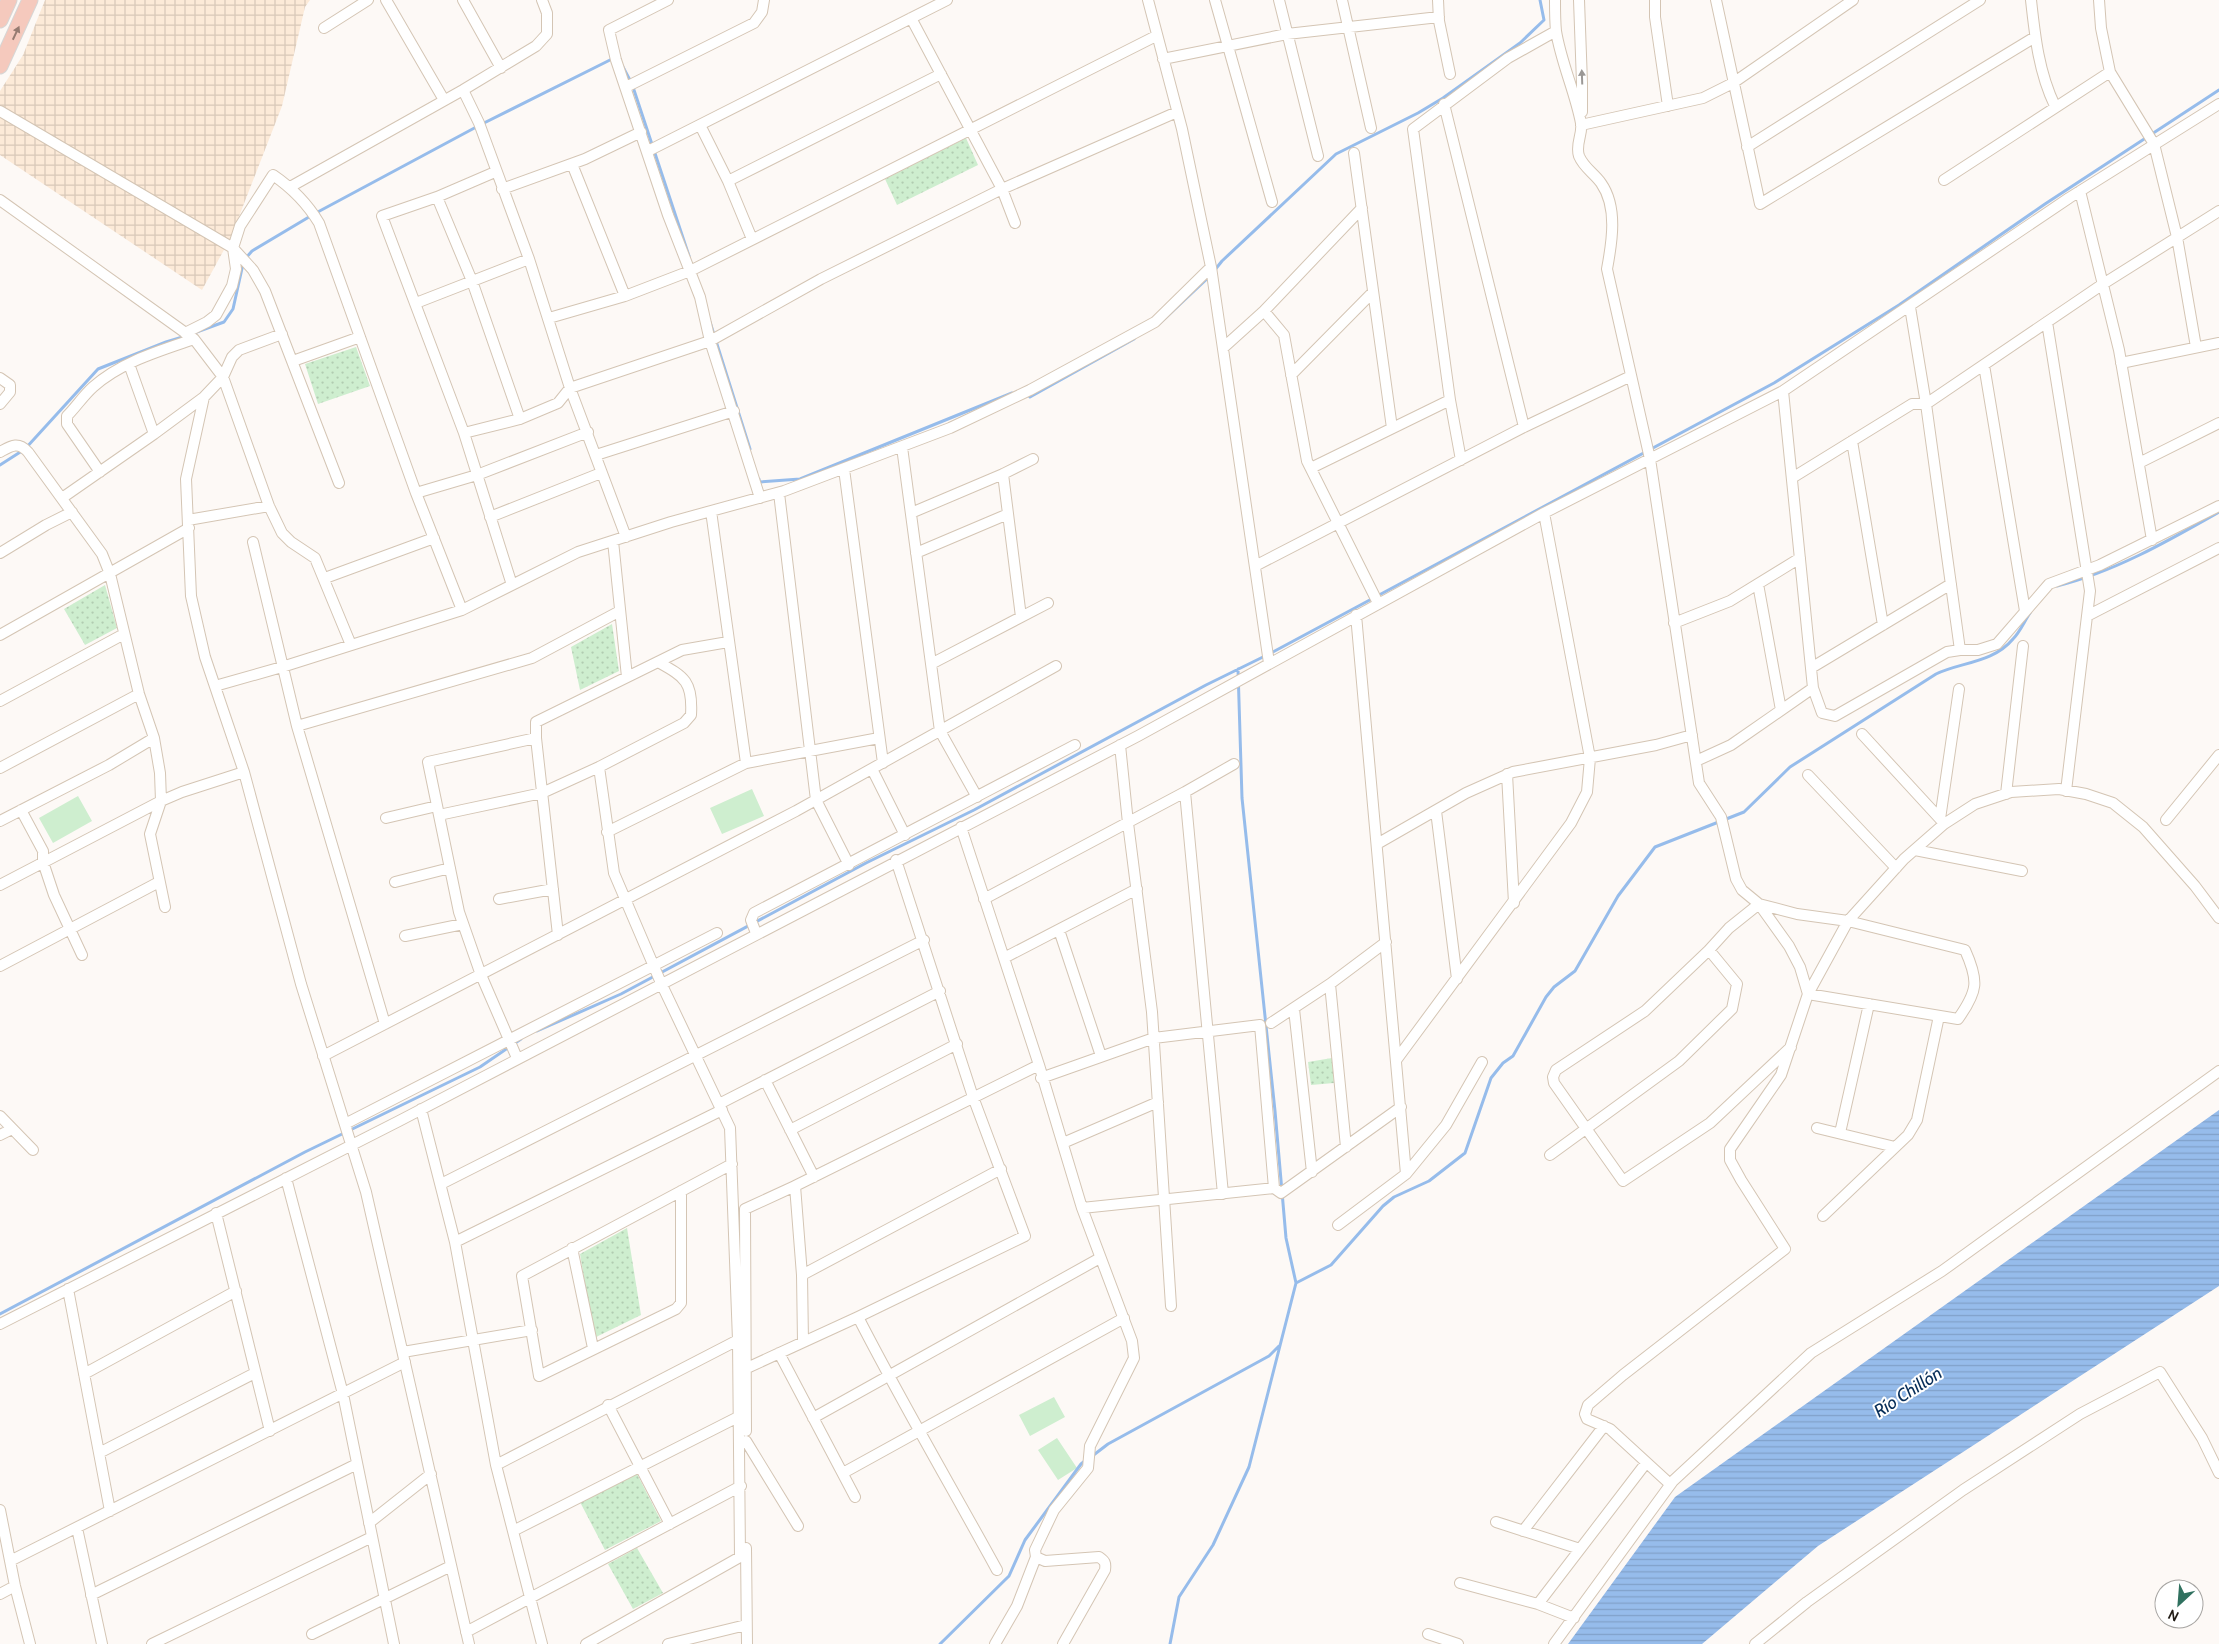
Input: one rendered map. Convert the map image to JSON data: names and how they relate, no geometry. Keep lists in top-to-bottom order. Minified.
{"water":["Río Chillón"],"north":"bottom left"}
